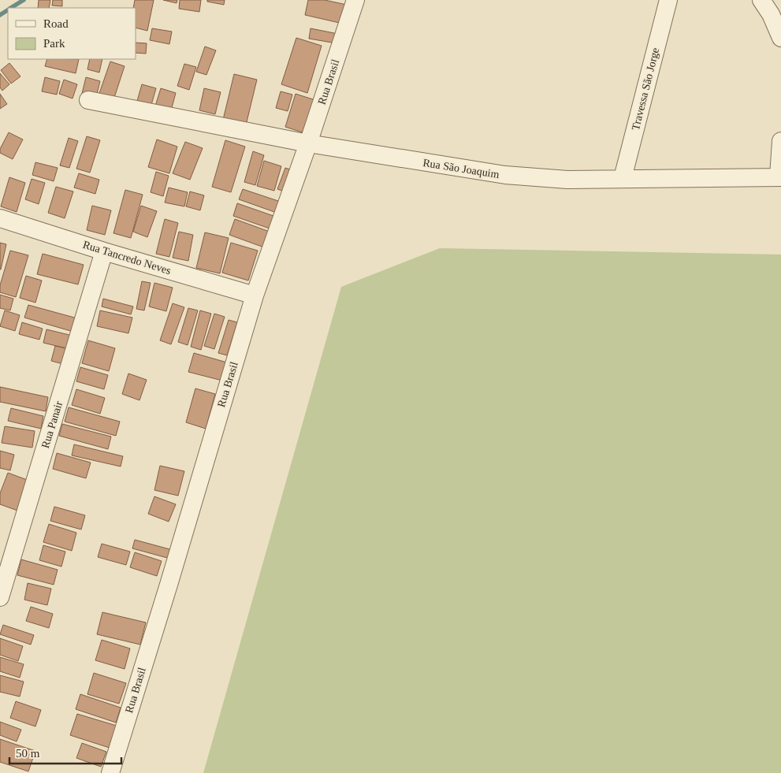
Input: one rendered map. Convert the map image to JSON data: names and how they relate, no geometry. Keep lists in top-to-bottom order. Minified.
{"streets":{"street":["Rua Brasil","Travessa São Jorge","Rua São Joaquim","Rua Tancredo Neves","Rua Panair"]},"crossings":[["Rua Brasil","Rua São Joaquim"],["Rua Brasil","Rua Tancredo Neves"],["Travessa São Jorge","Rua São Joaquim"],["Rua Tancredo Neves","Rua Panair"]],"legend":["Road","Park"],"scale_bar":"50 m"}
